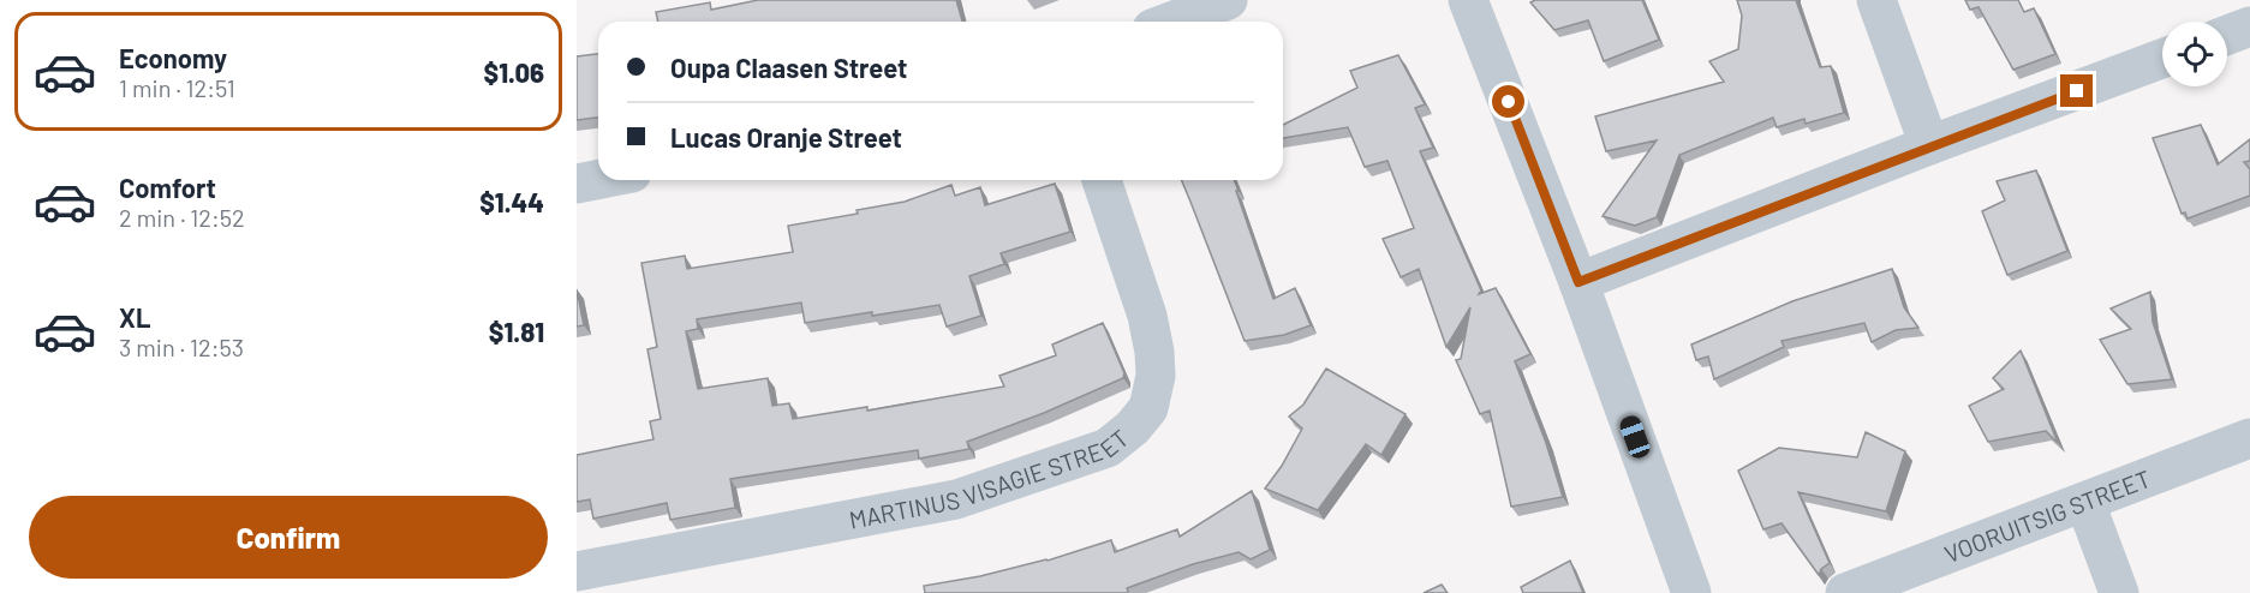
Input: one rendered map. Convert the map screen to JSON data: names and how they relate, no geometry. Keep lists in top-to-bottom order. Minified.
{"streets":{"street":["MARTINUS VISAGIE STREET","VOORUITSIG STREET"]},"page":{"list":[{"name":"Economy","note":"1 min · 12:51","value":"$1.06"},{"name":"Comfort","note":"2 min · 12:52","value":"$1.44"},{"name":"XL","note":"3 min · 12:53","value":"$1.81"}],"banner":["Oupa Claasen Street","Lucas Oranje Street"],"buttons":"Confirm"}}
